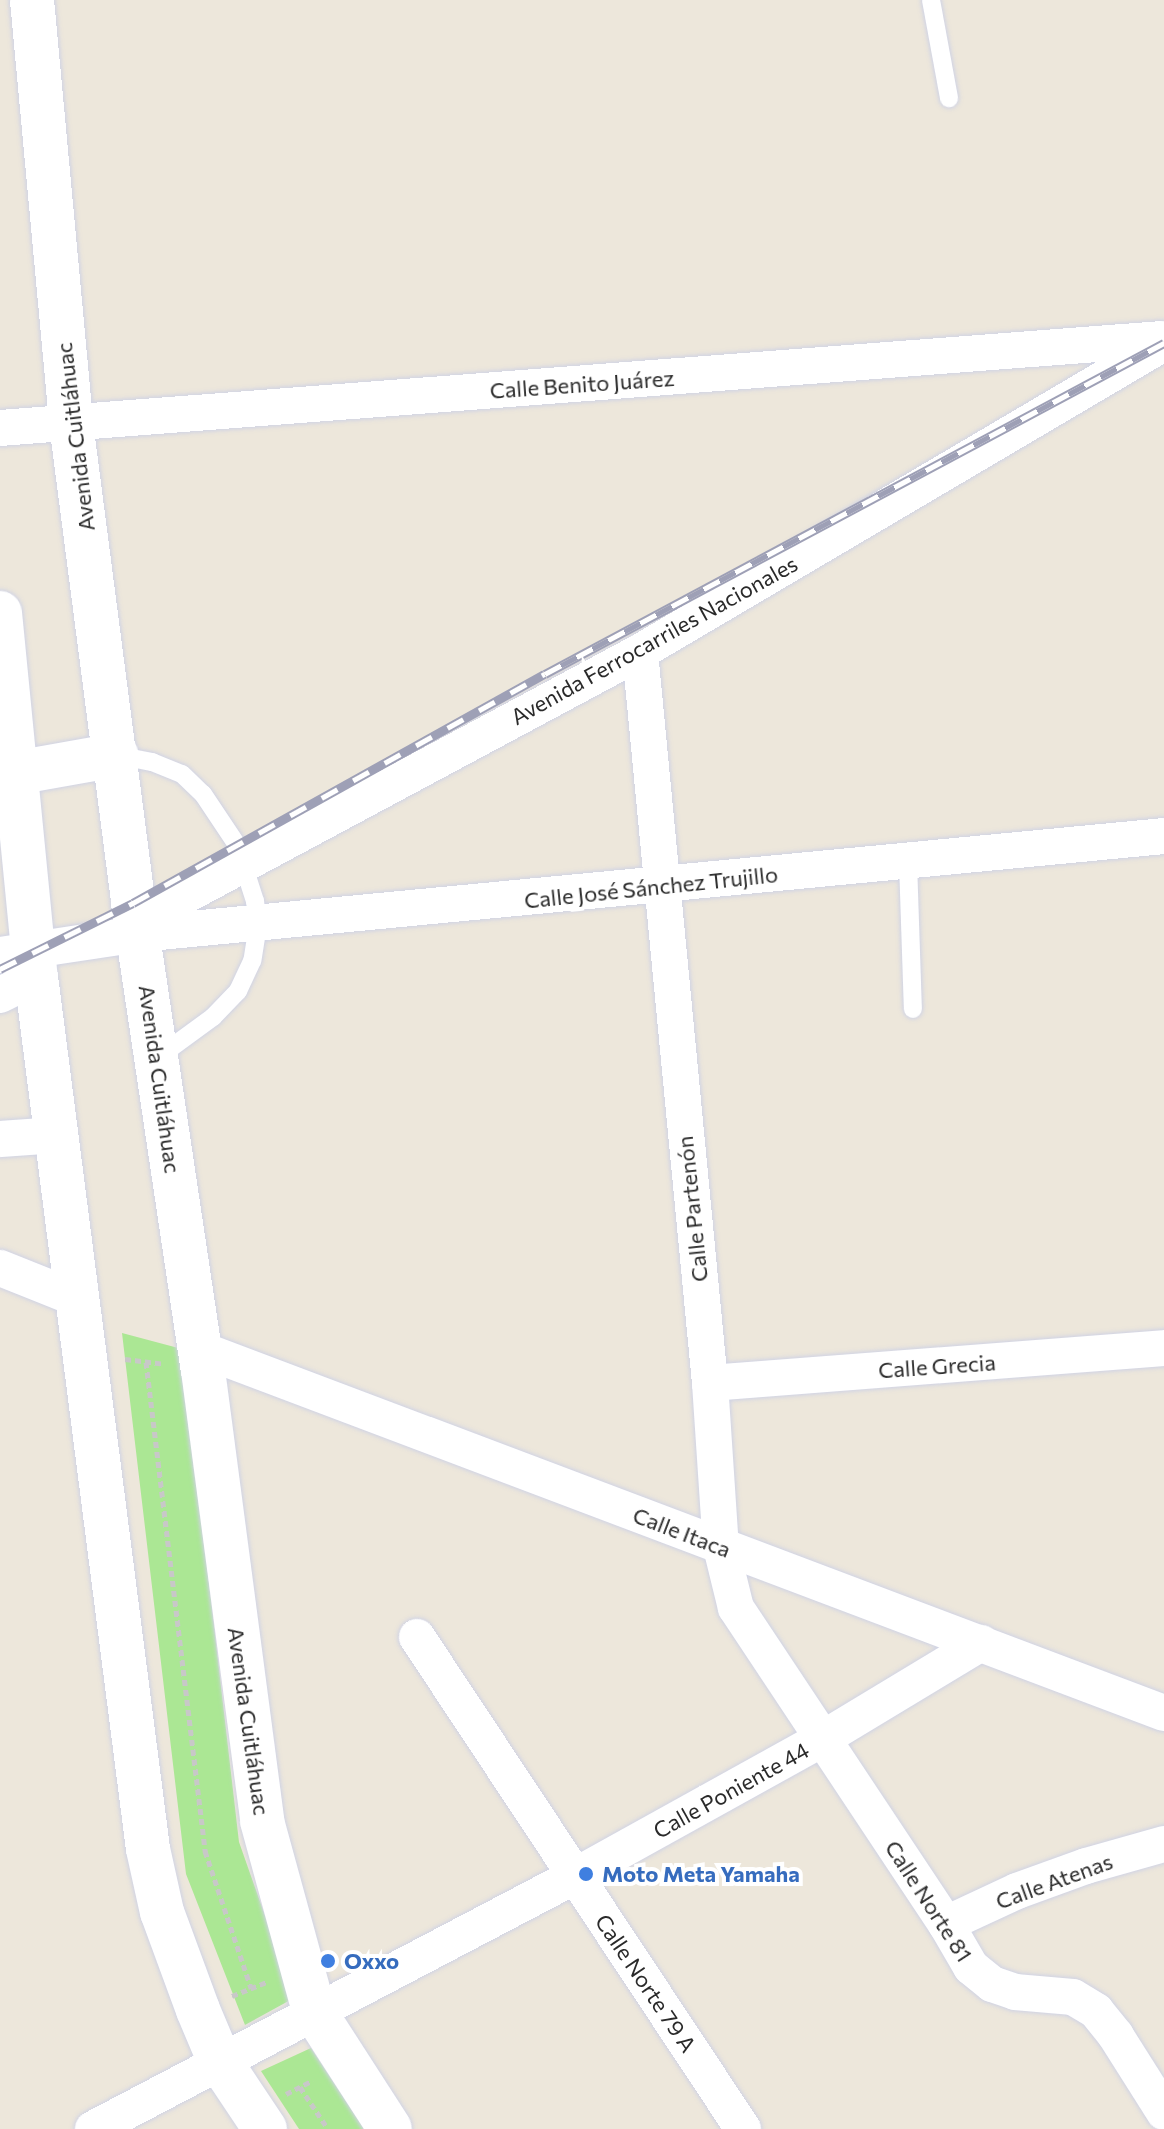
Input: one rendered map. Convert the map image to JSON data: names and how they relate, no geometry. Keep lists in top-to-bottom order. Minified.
{"streets":{"main road":["Avenida Cuitláhuac"],"street":["Calle Benito Juárez","Avenida Ferrocarriles Nacionales","Calle José Sánchez Trujillo","Calle Partenón","Calle Grecia","Calle Itaca","Calle Poniente 44","Calle Atenas","Calle Norte 81","Calle Norte 79 A"]},"crossings":[["Calle Benito Juárez","Avenida Cuitláhuac"],["Calle Benito Juárez","Avenida Ferrocarriles Nacionales"],["Avenida Cuitláhuac","Avenida Ferrocarriles Nacionales"],["Avenida Cuitláhuac","Calle José Sánchez Trujillo"],["Avenida Cuitláhuac","Calle Itaca"],["Avenida Cuitláhuac","Calle Poniente 44"],["Avenida Ferrocarriles Nacionales","Calle José Sánchez Trujillo"],["Avenida Ferrocarriles Nacionales","Calle Partenón"],["Calle José Sánchez Trujillo","Calle Partenón"],["Calle Partenón","Calle Grecia"],["Calle Partenón","Calle Itaca"],["Calle Partenón","Calle Poniente 44"],["Calle Partenón","Calle Norte 81"],["Calle Itaca","Calle Poniente 44"],["Calle Poniente 44","Calle Norte 81"],["Calle Poniente 44","Calle Norte 79 A"],["Calle Atenas","Calle Norte 81"]],"places":["Moto Meta Yamaha","Oxxo"]}
